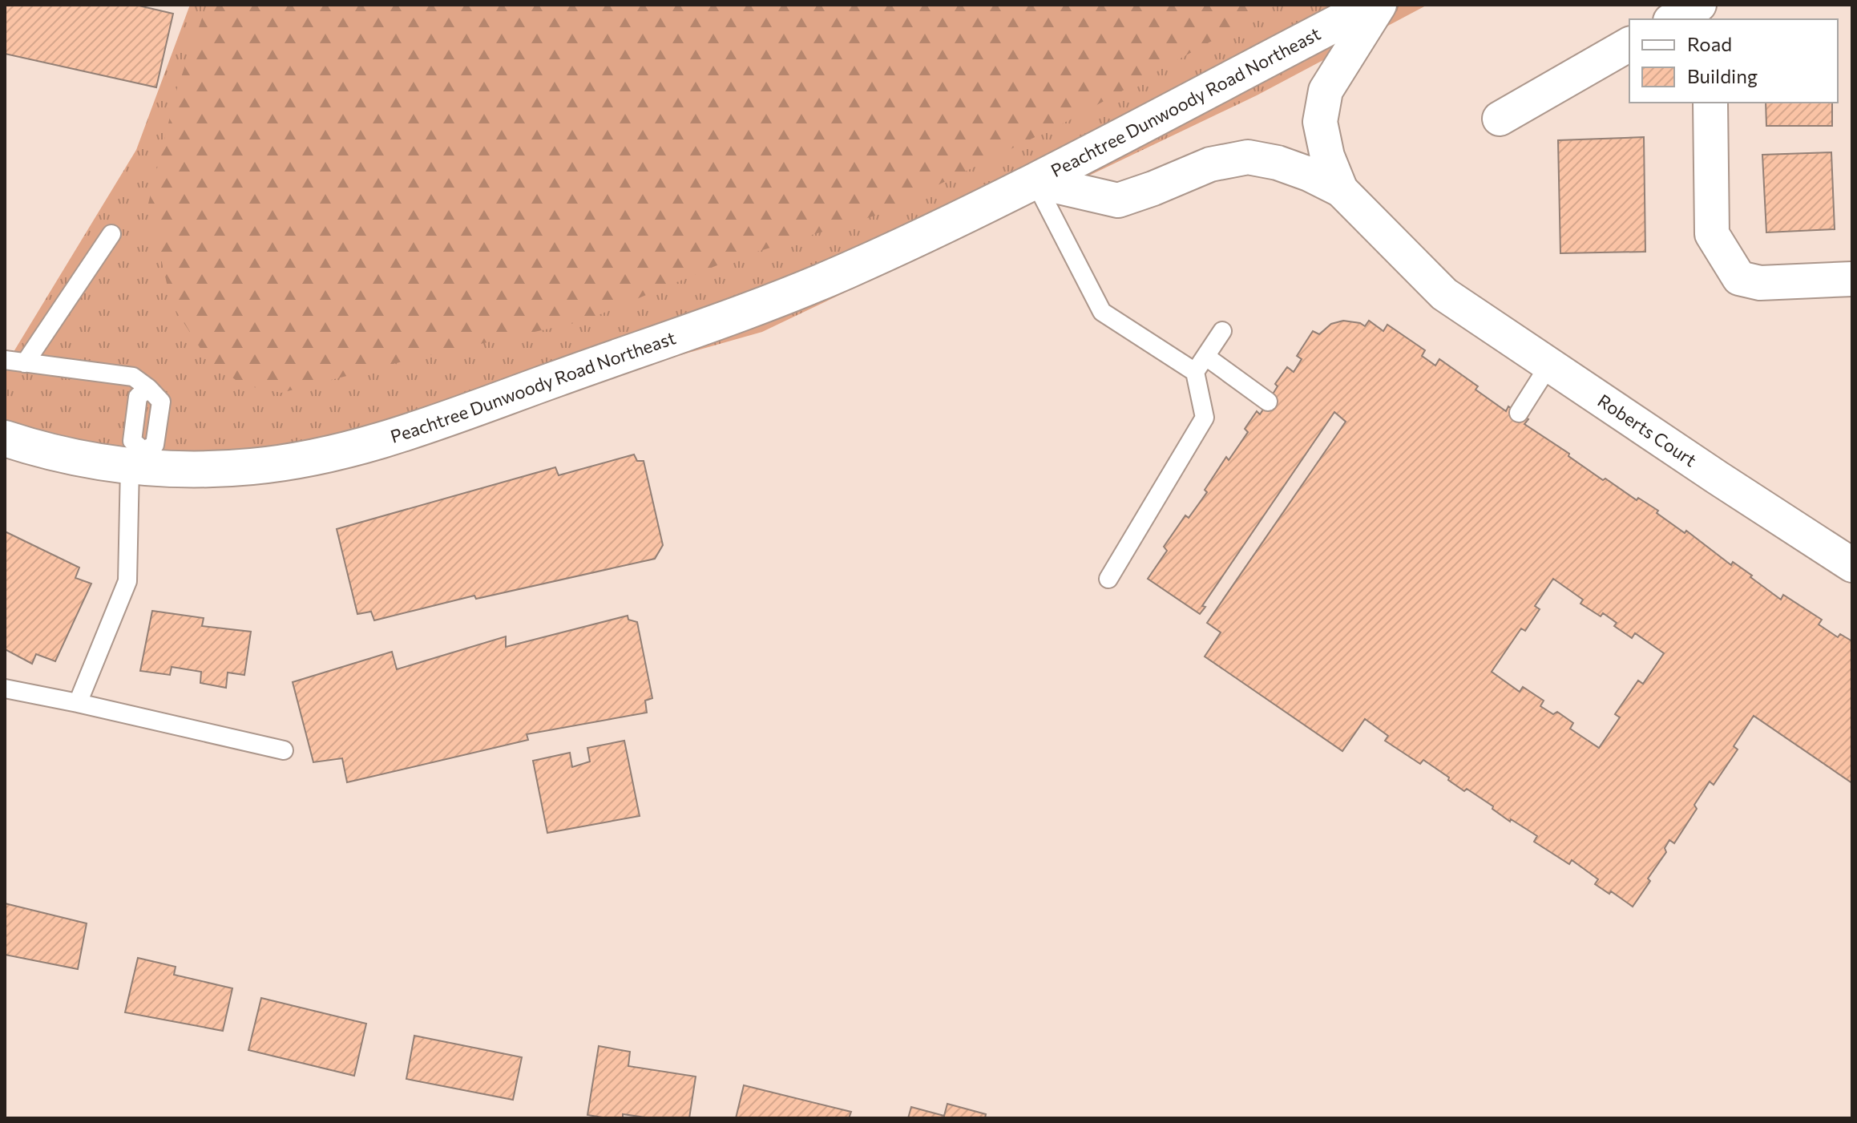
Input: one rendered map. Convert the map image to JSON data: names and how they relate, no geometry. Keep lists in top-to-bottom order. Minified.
{"streets":{"street":["Peachtree Dunwoody Road Northeast","Roberts Court"]},"crossings":[["Peachtree Dunwoody Road Northeast","Roberts Court"]],"legend":["Road","Building"]}
